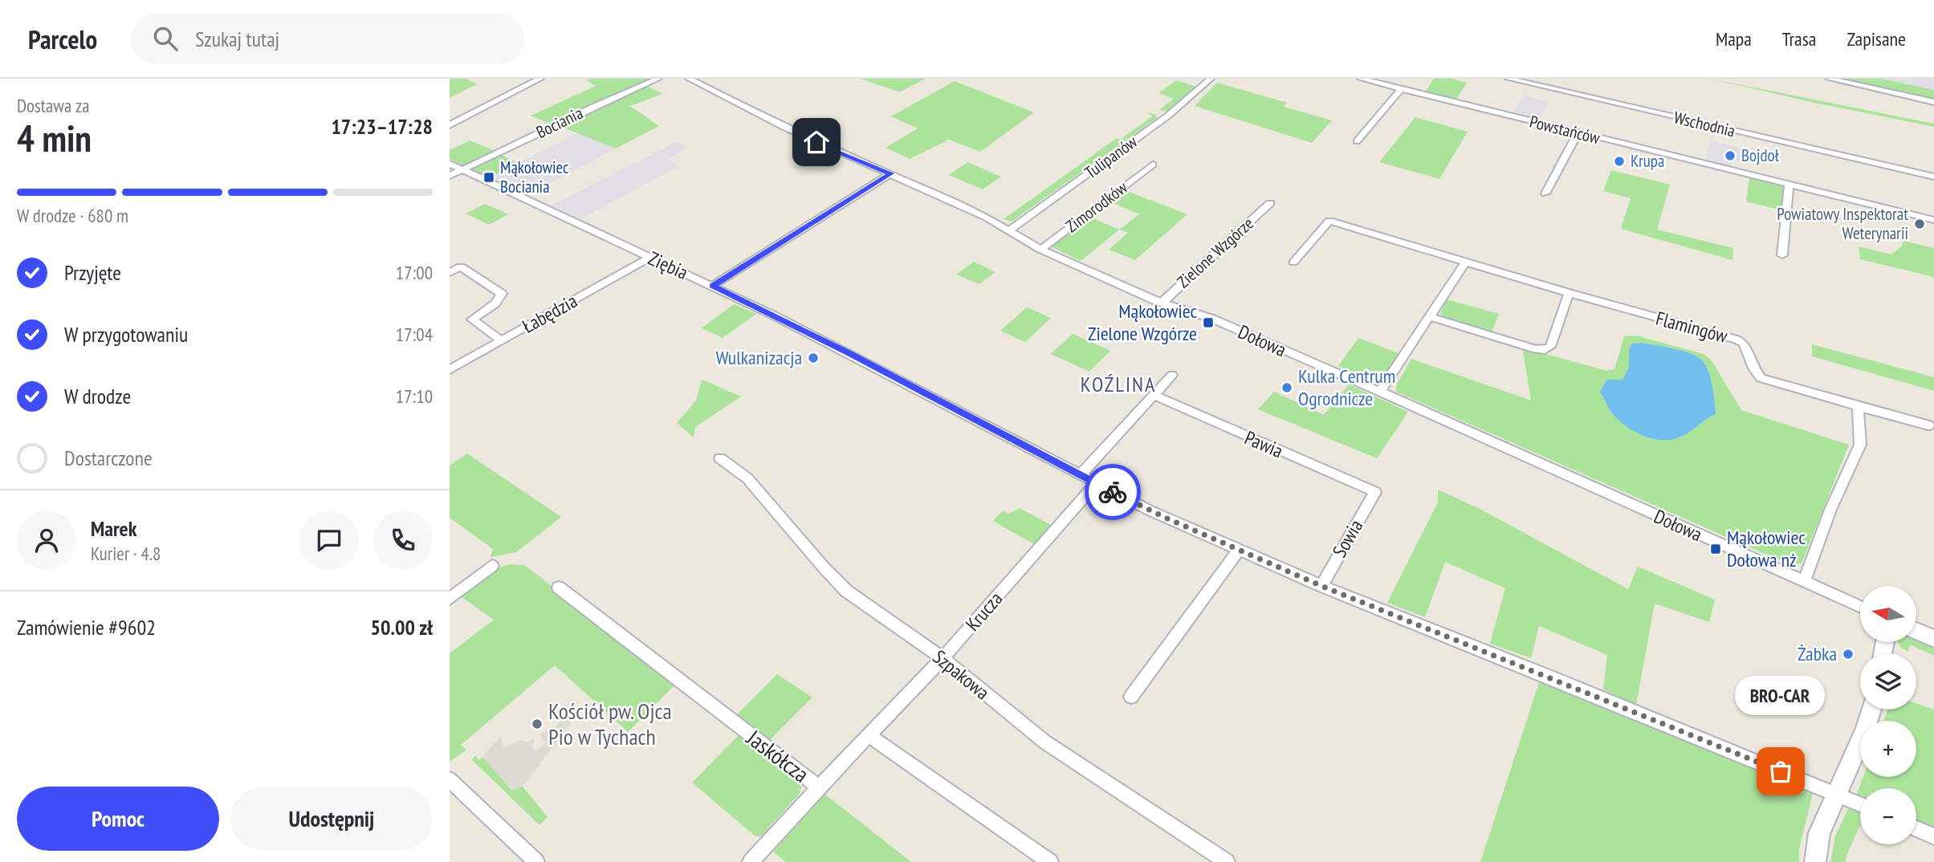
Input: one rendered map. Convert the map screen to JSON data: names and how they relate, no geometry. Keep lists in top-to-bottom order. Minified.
{"streets":{"street":["Bociania","Wschodnia","Powstańców","Tulipanów","Zimorodków","Zielone Wzgórze","Ziębia","Łabędzia","Flamingów","Dołowa","Pawia","Sowia","Krucza","Szpakowa","Jaskółcza"]},"crossings":[["Bociania","Ziębia"],["Tulipanów","Dołowa"],["Zimorodków","Dołowa"],["Zielone Wzgórze","Dołowa"],["Ziębia","Łabędzia"],["Ziębia","Sowia"],["Ziębia","Krucza"],["Pawia","Sowia"],["Krucza","Szpakowa"],["Krucza","Jaskółcza"]],"districts":["KOŹLINA"],"places":{"other":["Bojdoł","Krupa","Powiatowy Inspektorat Weterynarii","Wulkanizacja","Kulka Centrum Ogrodnicze","Żabka","Kościół pw. Ojca Pio w Tychach","BRO-CAR"],"transit":["Mąkołowiec Bociania","Mąkołowiec Zielone Wzgórze","Mąkołowiec Dołowa nż"]},"north":"left","page":{"header":"Parcelo","search":"Szukaj tutaj","nav":["Mapa","Trasa","Zapisane"],"heading":["4 min","Dostawa za","17:23–17:28"],"panel":["Marek","Kurier · 4.8","Zamówienie #9602","50.00 zł"],"bar":"W drodze · 680 m","list":[["Przyjęte","17:00"],["W przygotowaniu","17:04"],["W drodze","17:10"],"Dostarczone"],"map_buttons":["+","−"],"bubble":"BRO-CAR","buttons":["Pomoc","Udostępnij"]}}
